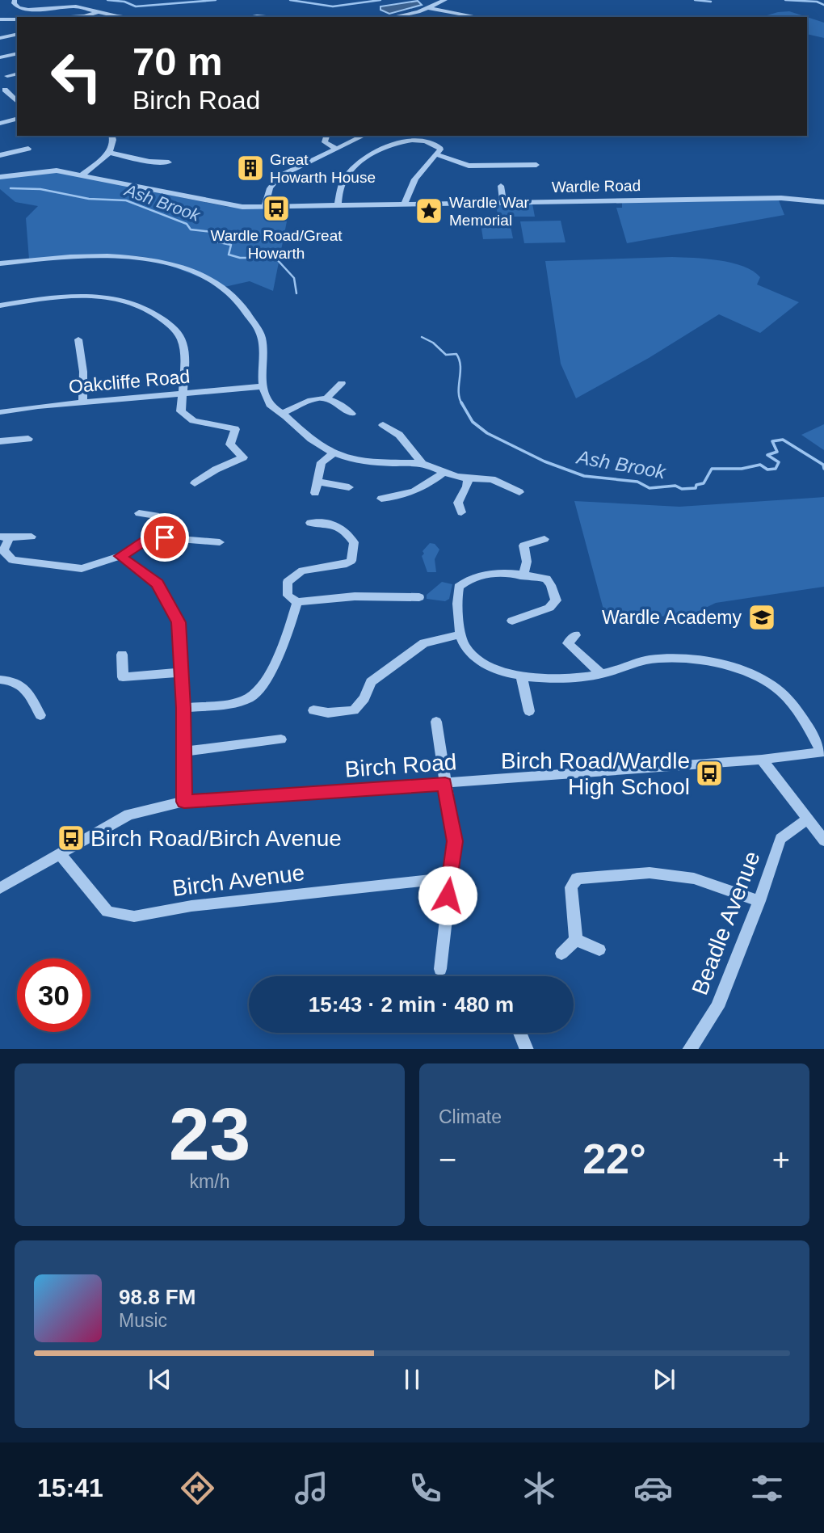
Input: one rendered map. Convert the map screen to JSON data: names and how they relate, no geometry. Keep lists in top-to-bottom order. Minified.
{"streets":{"street":["Wardle Road","Oakcliffe Road","Birch Road","Birch Avenue","Beadle Avenue"]},"crossings":[["Birch Road","Birch Avenue"]],"water":["Ash Brook"],"places":{"building":["Great Howarth House"],"bus stop":["Wardle Road/Great Howarth","Birch Road/Wardle High School","Birch Road/Birch Avenue"],"place":["Wardle War Memorial"],"school or university":["Wardle Academy"]},"page":{"turn":["70 m","Birch Road"],"limit":"30","trip":"15:43 · 2 min · 480 m","tile":[["23","km/h"],"Climate"],"heat":["−","22°","+"],"song":["98.8 FM","Music"],"tabs":"15:41"}}
